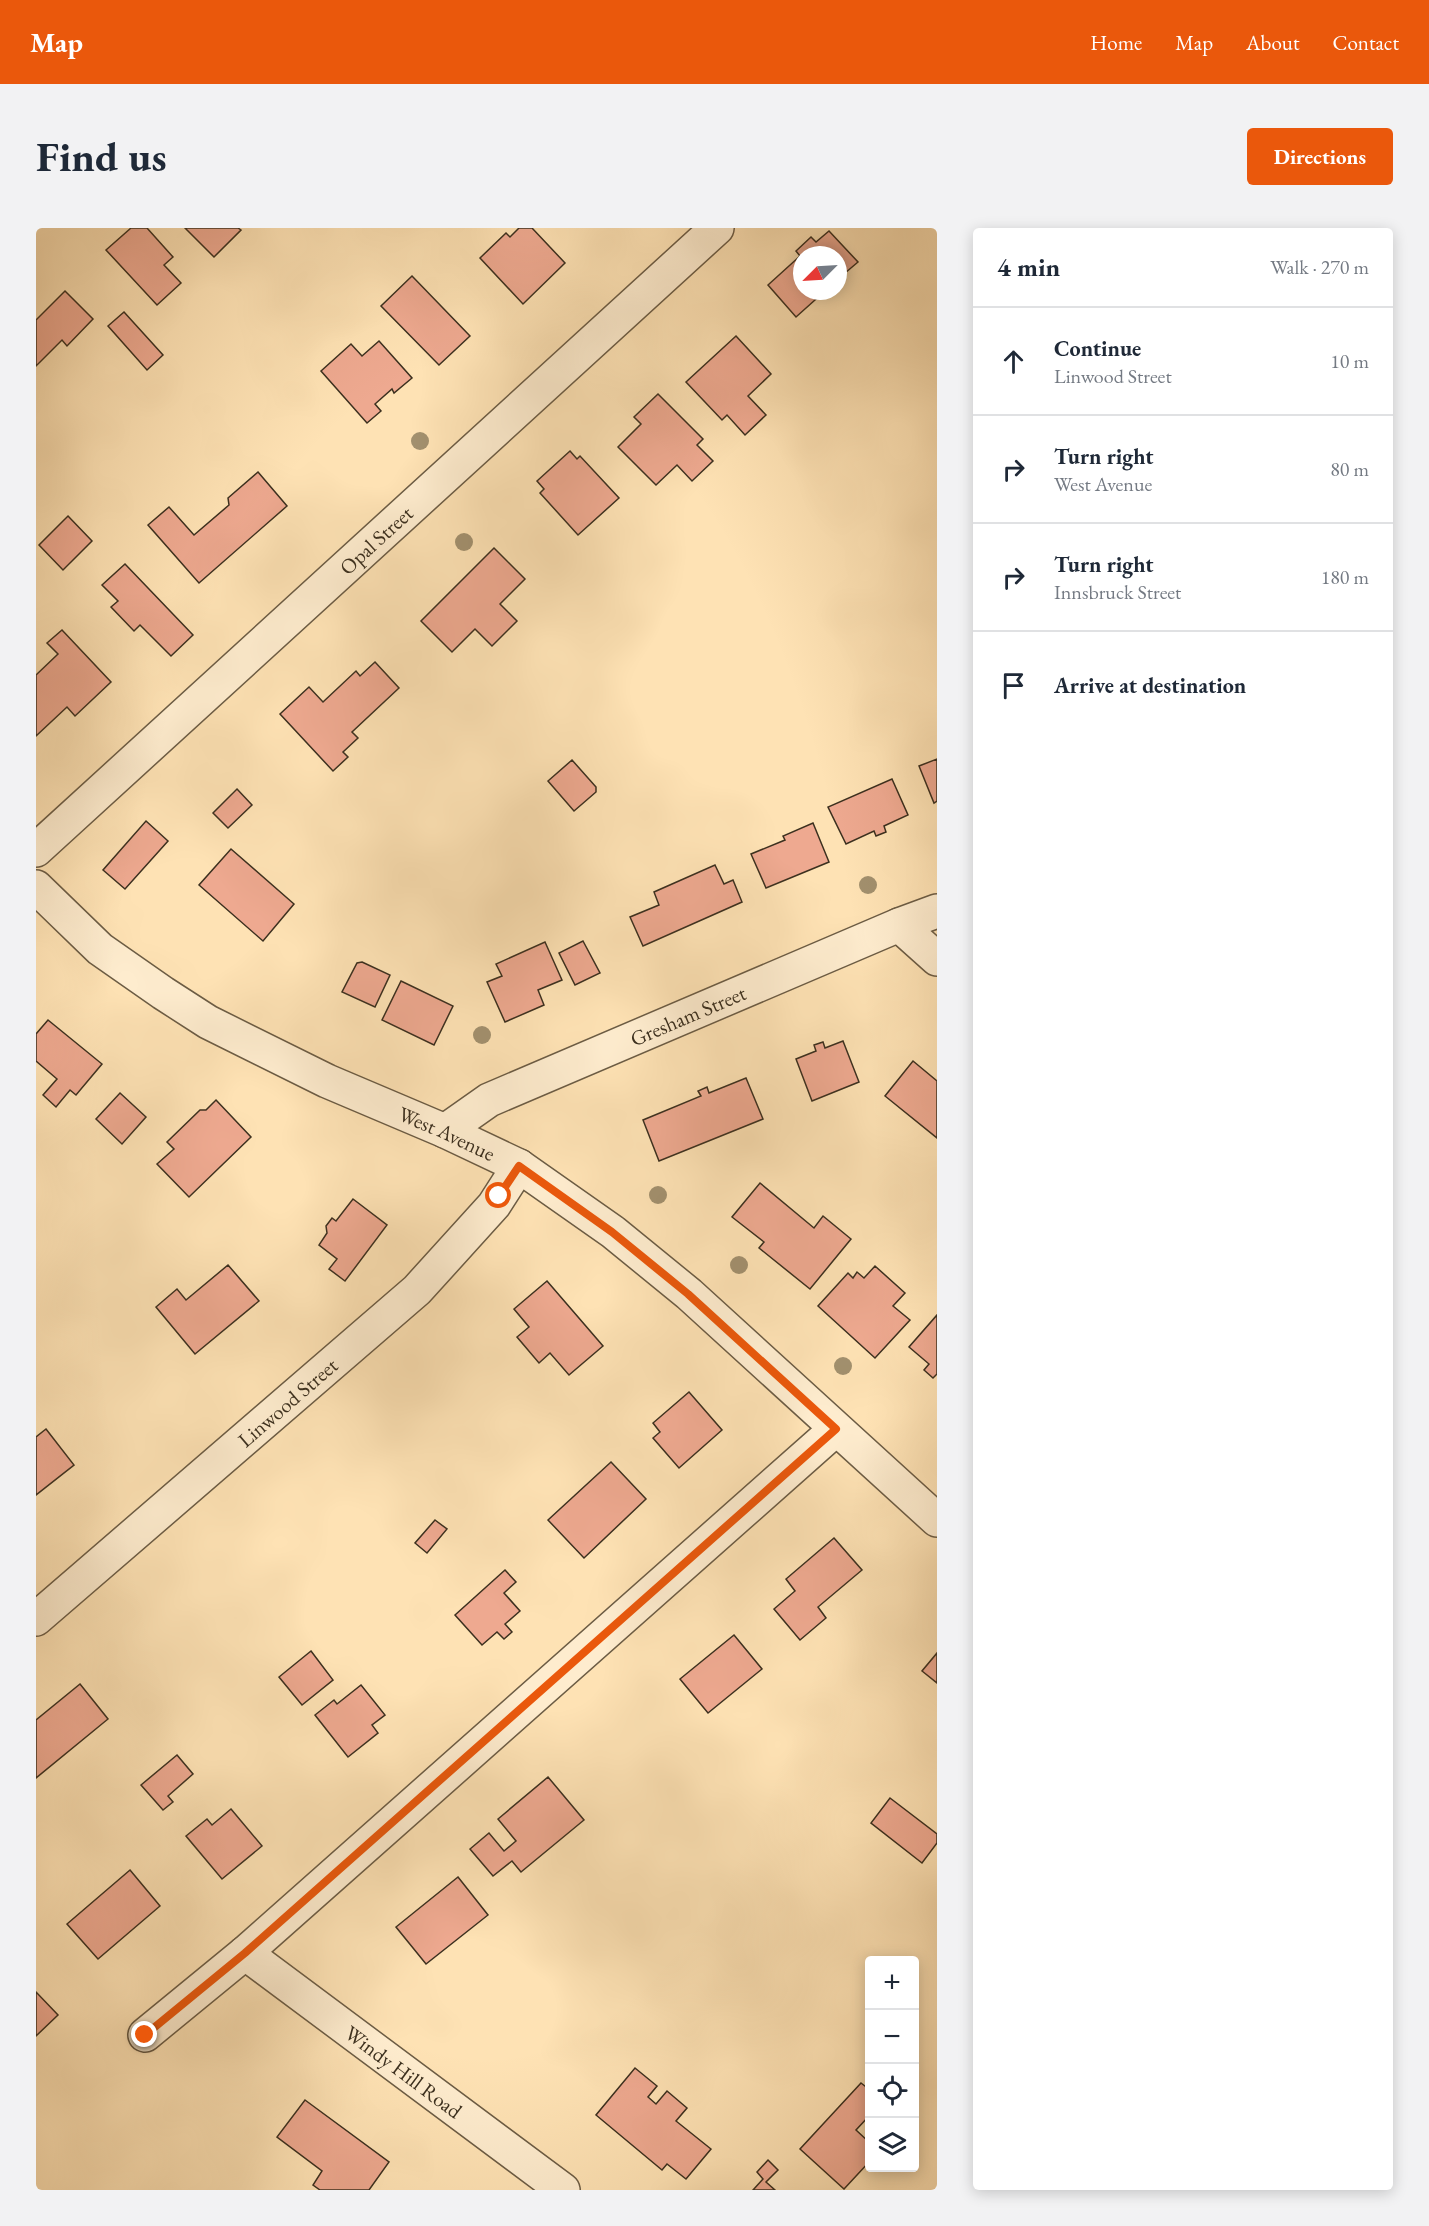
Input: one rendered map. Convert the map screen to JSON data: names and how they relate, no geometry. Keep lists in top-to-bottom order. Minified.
{"streets":{"street":["Opal Street","Gresham Street","West Avenue","Linwood Street","Windy Hill Road"]},"crossings":[["Gresham Street","West Avenue"],["West Avenue","Linwood Street"]],"north":"bottom left","page":{"header":"Map","nav":["Home","Map","About","Contact"],"buttons":"Directions","title":"Find us","heading":["4 min","Walk · 270 m"],"list":[["Continue","Linwood Street","10 m"],["Turn right","West Avenue","80 m"],["Turn right","Innsbruck Street","180 m"],"Arrive at destination"],"map_buttons":["+","−"]}}
